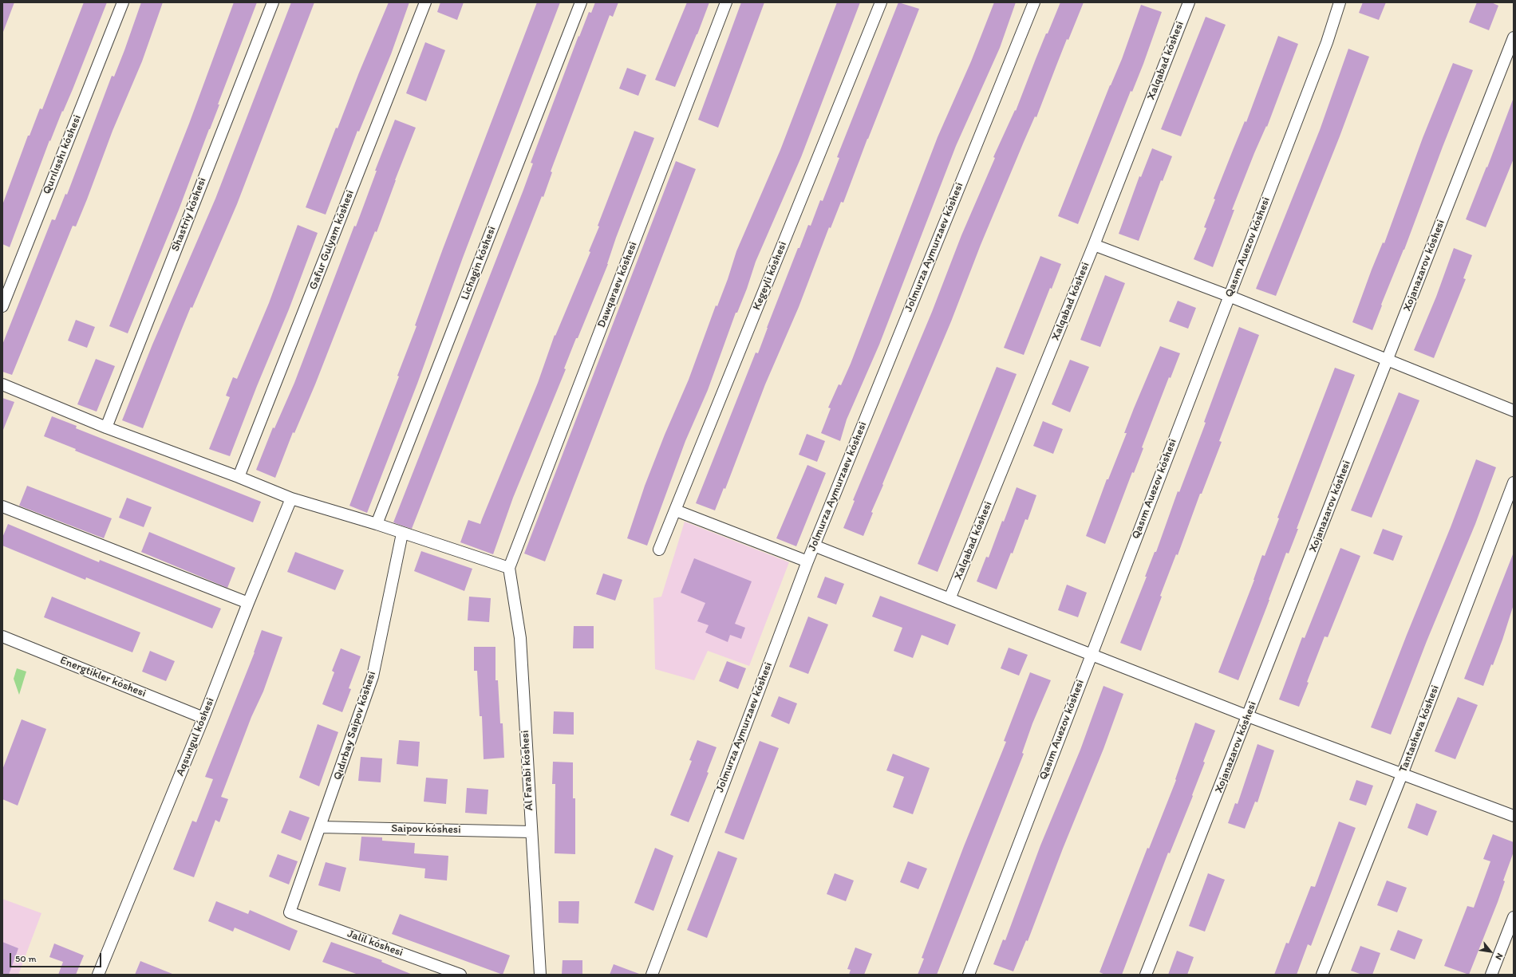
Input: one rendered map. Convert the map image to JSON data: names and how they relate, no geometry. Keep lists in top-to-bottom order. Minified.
{"streets":{"street":["Xalqabad kóshesi","Qurılısshı kóshesi","Shastriy kóshesi","Gafur Gulyam kóshesi","Jolmurza Aymurzaev kóshesi","Qasım Auezov kóshesi","Lichagin kóshesi","Xojanazarov kóshesi","Kegeyli kóshesi","Dawqaraev kóshesi","Energtikler kóshesi","Qıdırbay Saipov kóshesi","Tantasheva kóshesi","Aqsungul kóshesi","Al Farabi kóshesi","Saipov kóshesi","Jalil kóshesi"]},"crossings":[["Dawqaraev kóshesi","Al Farabi kóshesi"],["Energtikler kóshesi","Aqsungul kóshesi"],["Qıdırbay Saipov kóshesi","Saipov kóshesi"],["Qıdırbay Saipov kóshesi","Jalil kóshesi"],["Al Farabi kóshesi","Saipov kóshesi"]],"scale_bar":"50 m","north":"bottom right"}
